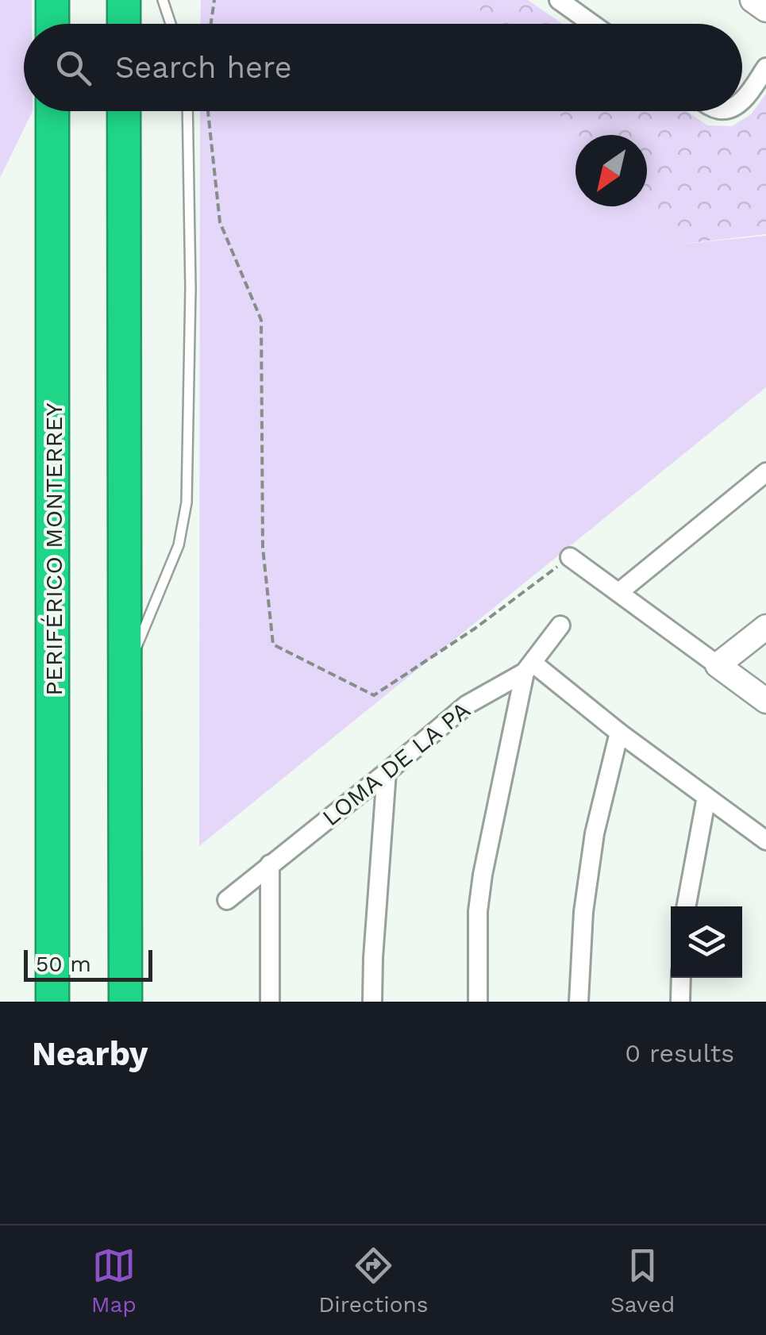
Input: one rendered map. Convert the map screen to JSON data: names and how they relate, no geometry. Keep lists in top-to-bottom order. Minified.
{"streets":{"highway":["PERIFÉRICO MONTERREY"],"street":["LOMA DE LA PA"]},"scale_bar":"50 m","north":"bottom left","page":{"search":"Search here","scale":"50 m","heading":["Nearby","0 results"],"nav":["Map","Directions","Saved"]}}
